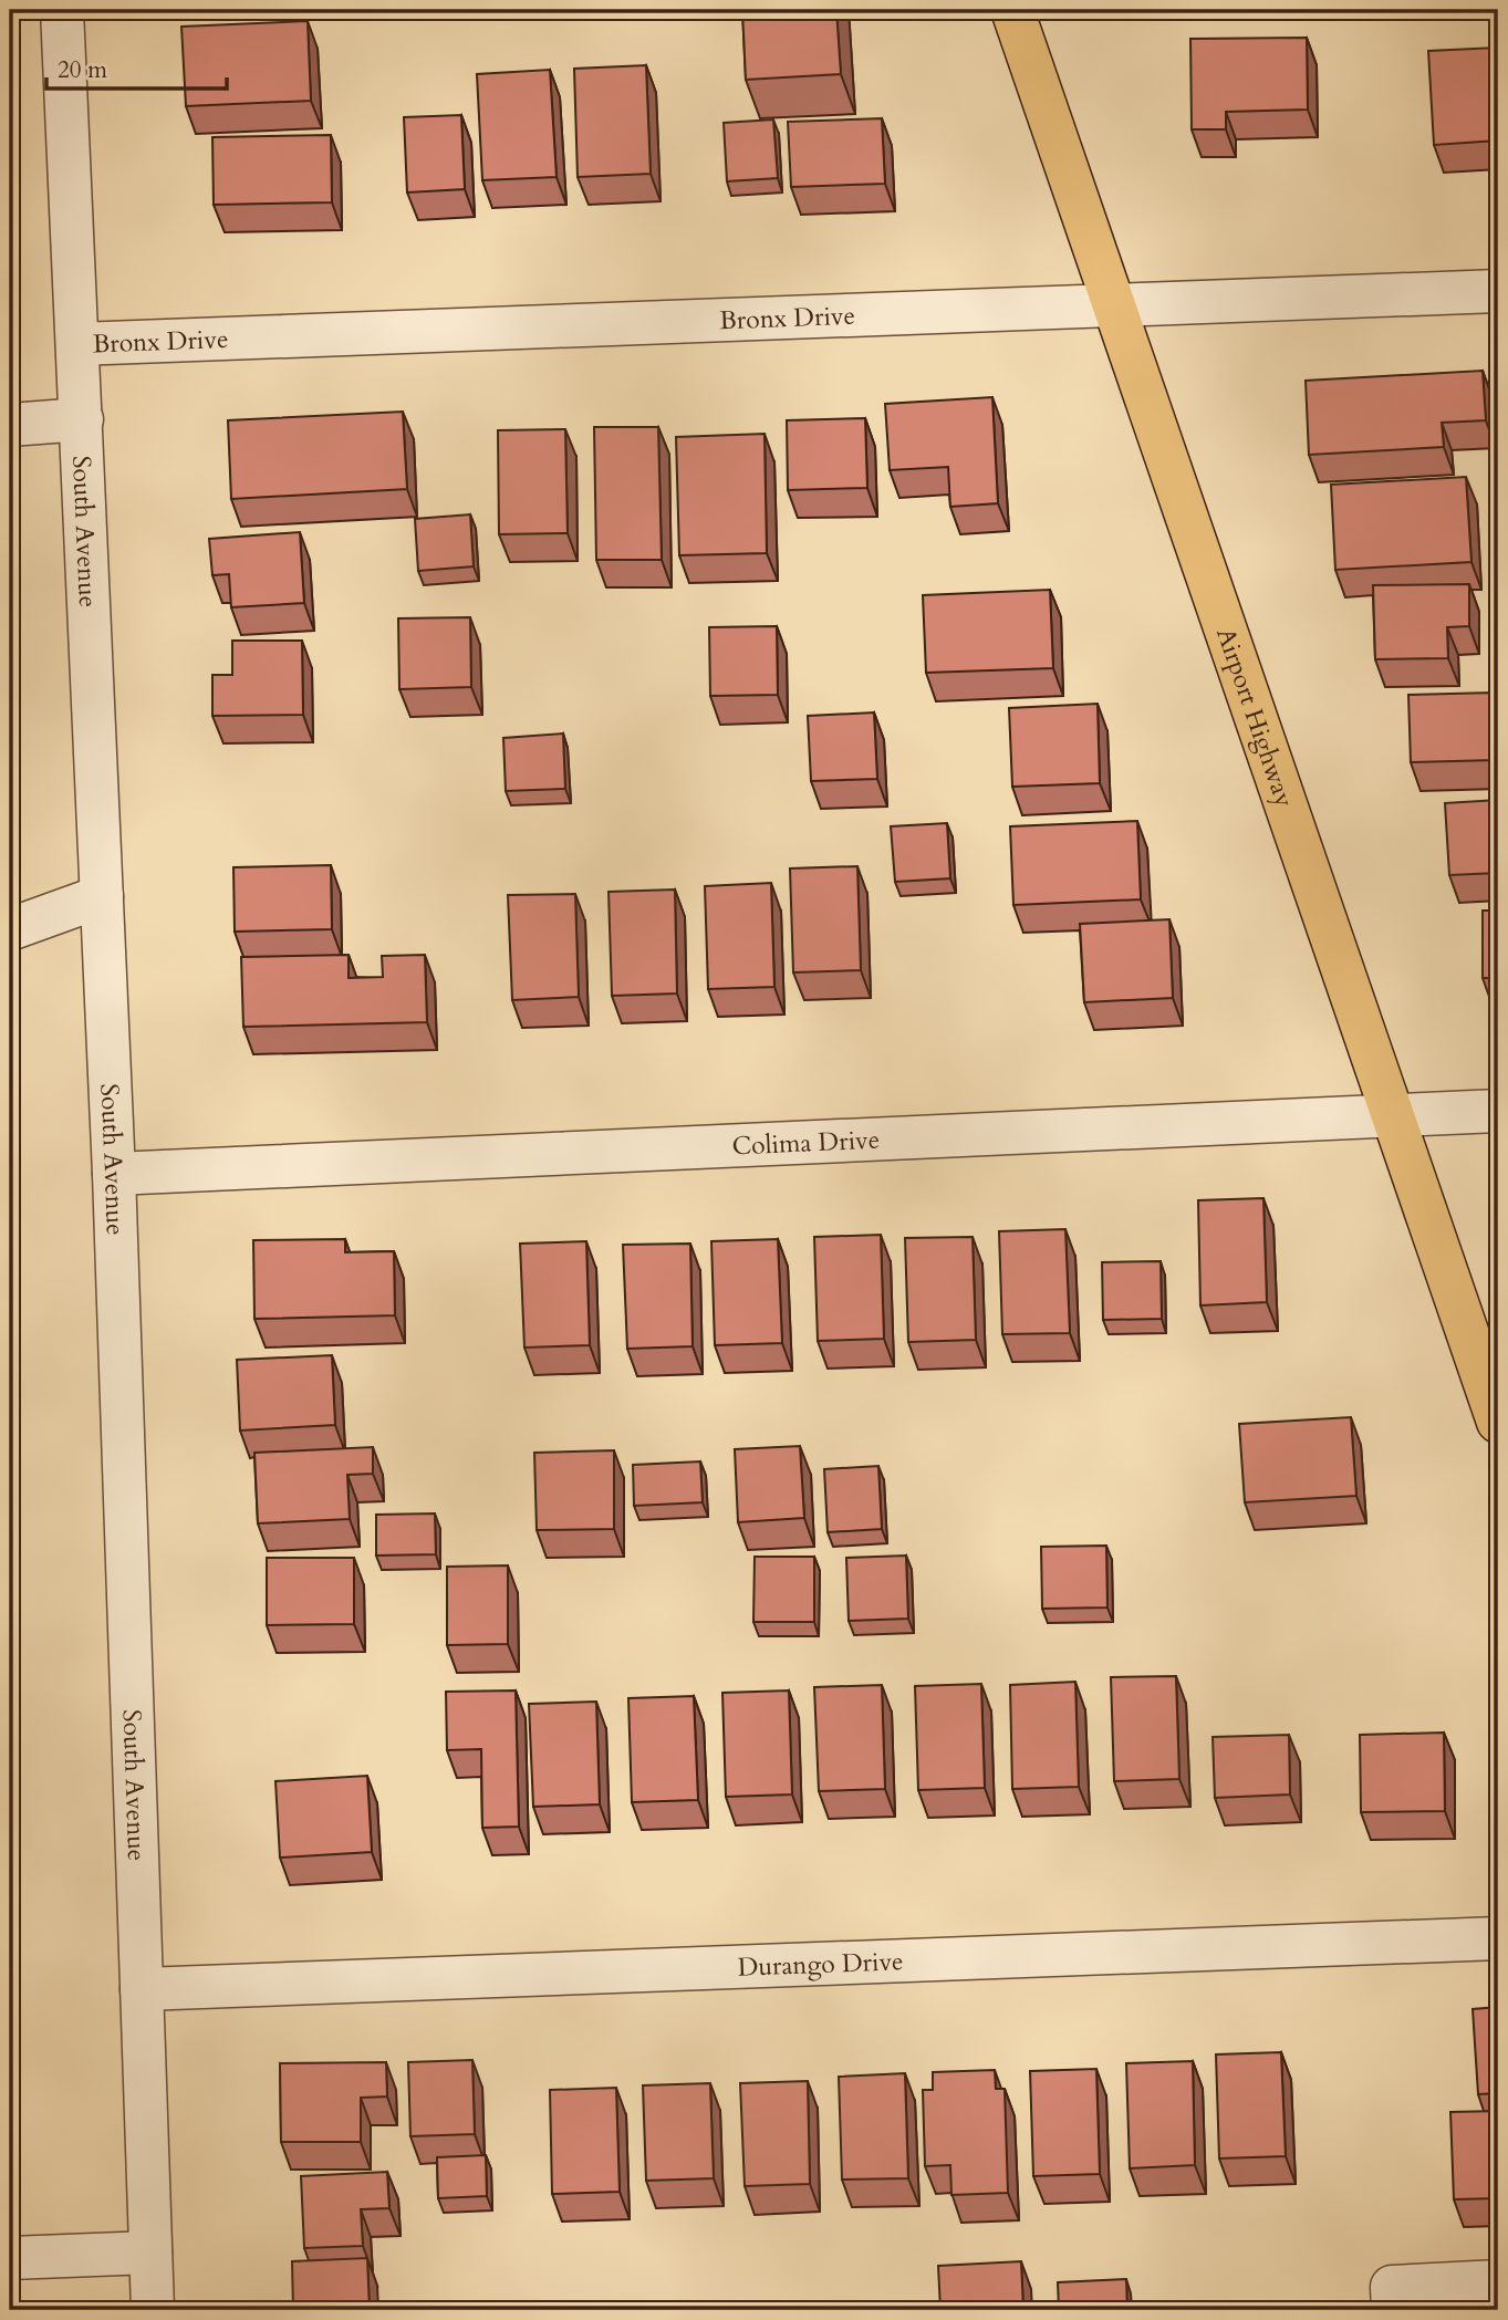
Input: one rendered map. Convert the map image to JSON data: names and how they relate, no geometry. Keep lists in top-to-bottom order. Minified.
{"streets":{"main road":["Airport Highway"],"street":["Bronx Drive","South Avenue","Colima Drive","Durango Drive"]},"crossings":[["Bronx Drive","South Avenue"],["Bronx Drive","Airport Highway"],["South Avenue","Colima Drive"],["South Avenue","Durango Drive"],["Airport Highway","Colima Drive"]],"scale_bar":"20 m"}
